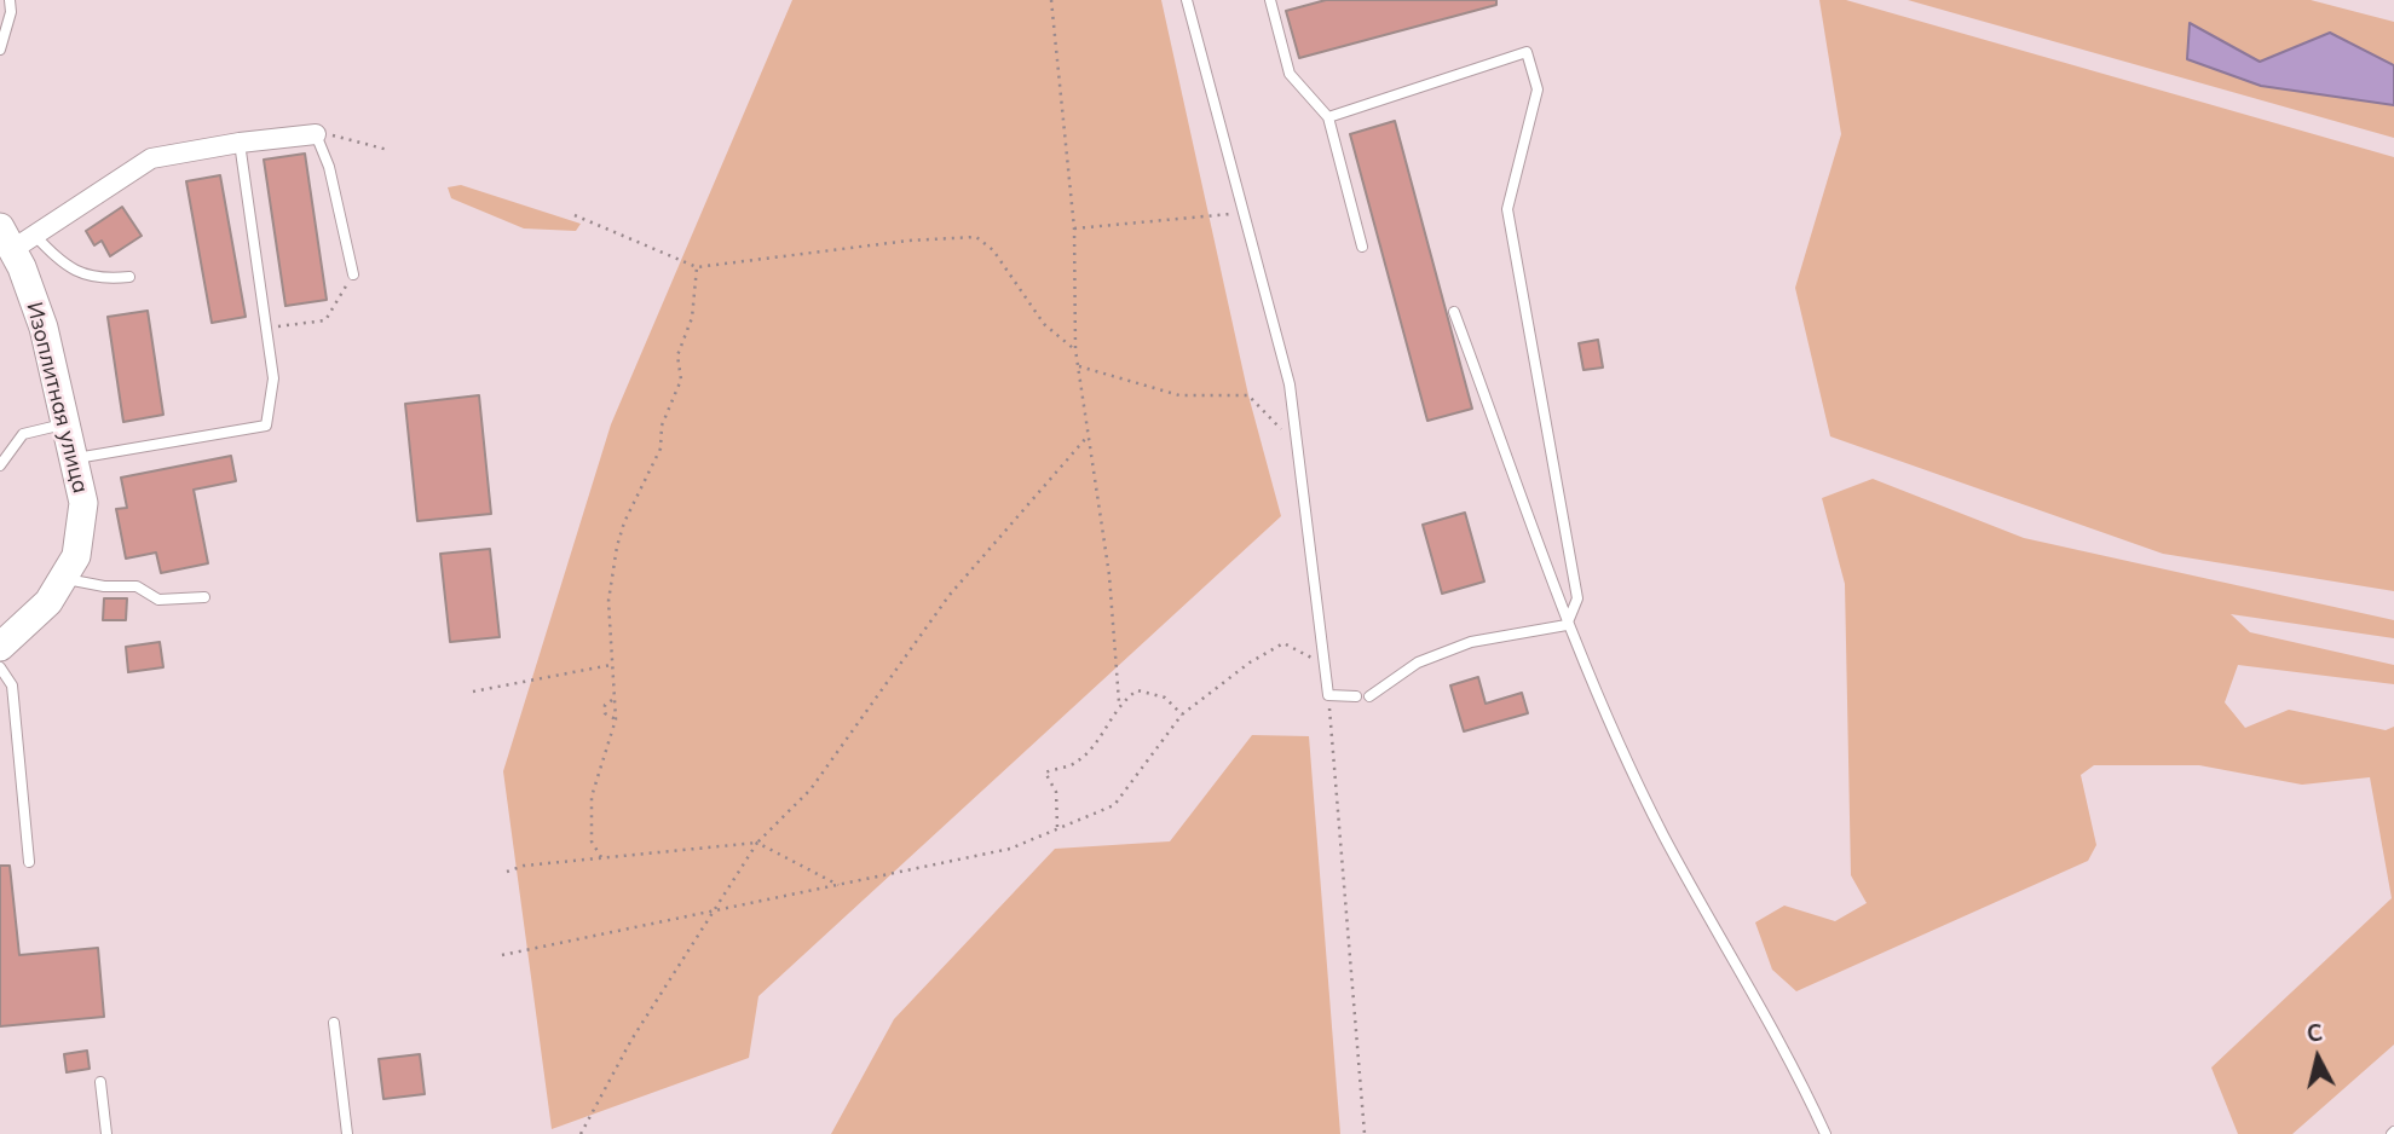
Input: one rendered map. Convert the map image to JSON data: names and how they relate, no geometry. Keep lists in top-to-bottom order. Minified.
{"streets":{"street":["Изоплитная улица"]},"north":"top"}
